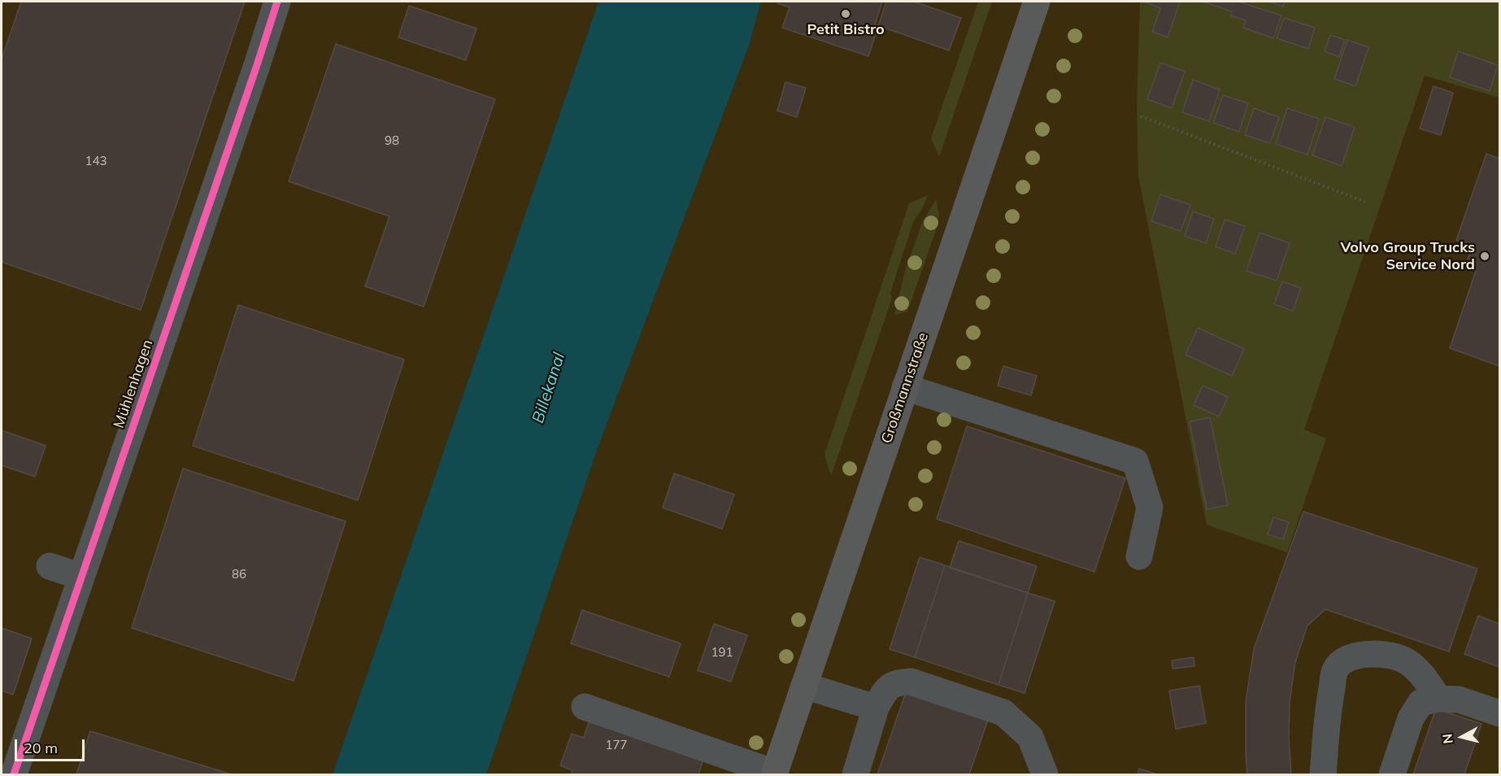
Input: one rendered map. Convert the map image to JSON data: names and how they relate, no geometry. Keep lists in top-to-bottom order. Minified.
{"streets":{"main road":["Großmannstraße"],"street":["Mühlenhagen"]},"water":["Billekanal"],"places":["Petit Bistro","Volvo Group Trucks Service Nord"],"house_numbers":["98","143","86","191","177"],"scale_bar":"20 m","north":"left"}
